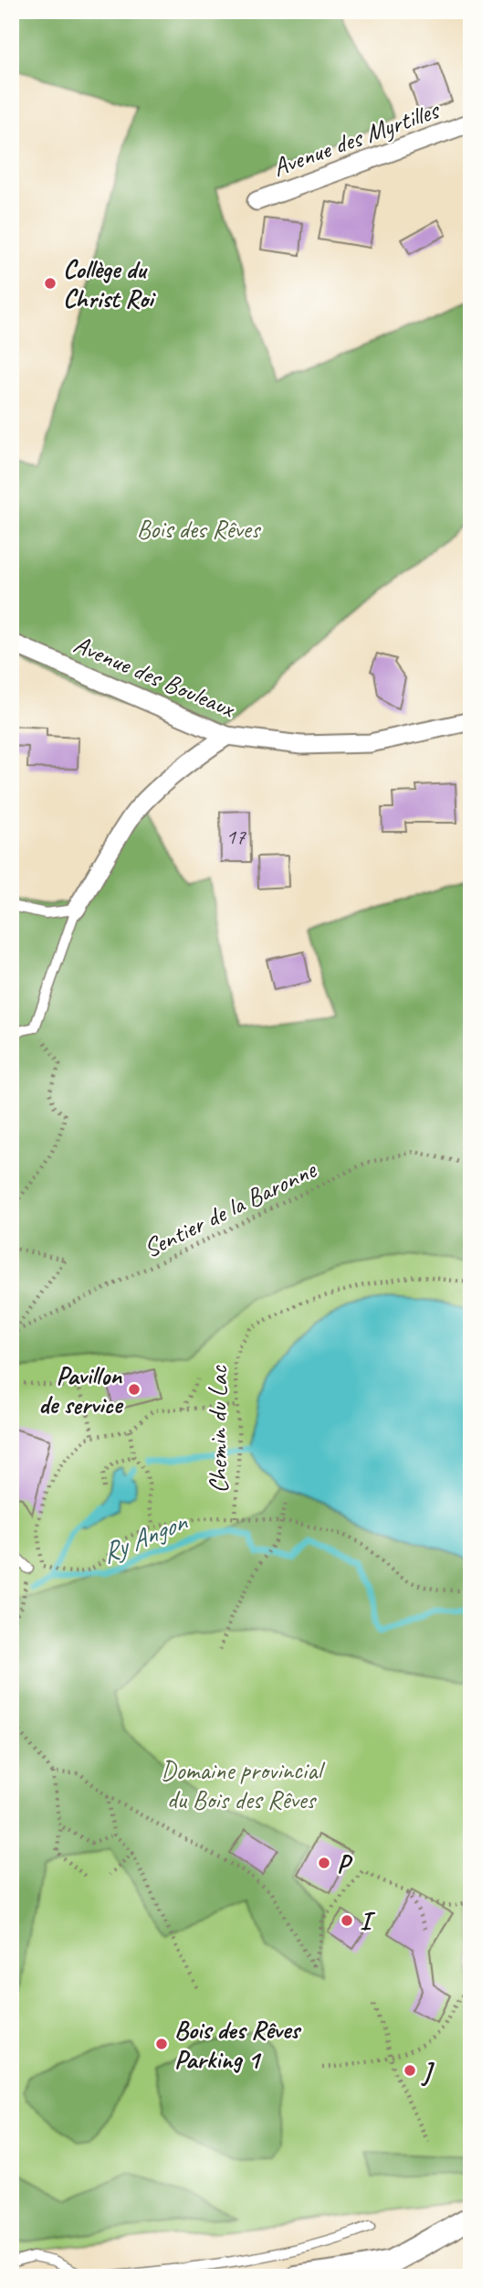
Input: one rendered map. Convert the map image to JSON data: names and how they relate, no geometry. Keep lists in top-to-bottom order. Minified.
{"streets":{"street":["Avenue des Myrtilles","Avenue des Bouleaux"],"path":["Sentier de la Baronne","Chemin du Lac"]},"water":["Ry Angon"],"parks":["Bois des Rêves","Domaine provincial du Bois des Rêves"],"places":["Collège du Christ Roi","Pavillon de service","P","I","Bois des Rêves Parking 1","J"],"house_numbers":["17"]}
